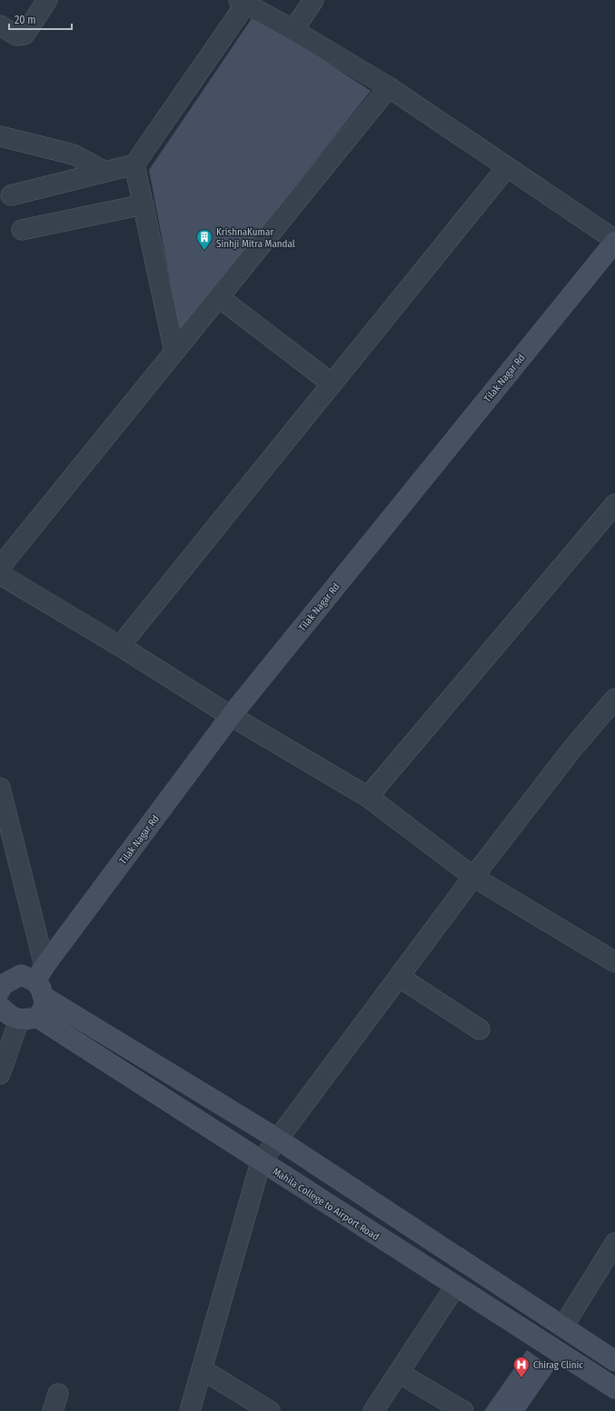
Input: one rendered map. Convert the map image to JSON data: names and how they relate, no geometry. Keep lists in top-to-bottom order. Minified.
{"streets":{"main road":["Tilak Nagar Rd","Mahila College to Airport Road"]},"places":{"building":["KrishnaKumar Sinhji Mitra Mandal"],"hospital":["Chirag Clinic"]},"scale_bar":"20 m"}
